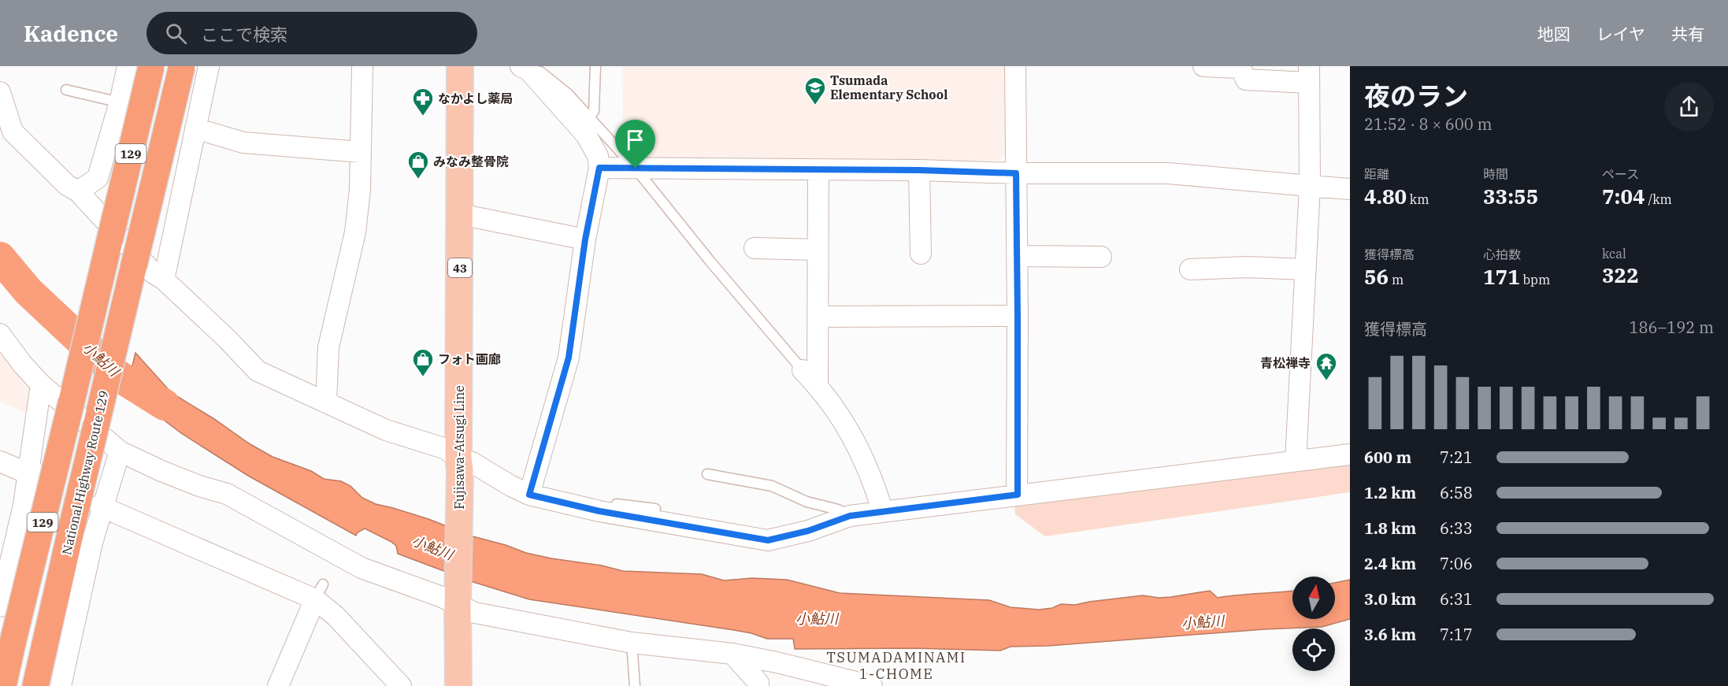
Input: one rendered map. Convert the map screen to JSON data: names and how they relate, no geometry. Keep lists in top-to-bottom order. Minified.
{"streets":{"highway":["129","National Highway Route 129"],"main road":["43","Fujisawa-Atsugi Line"]},"districts":["TSUMADAMINAMI 1-CHOME"],"water":["小鮎川"],"places":{"school or university":["Tsumada Elementary School"],"pharmacy":["なかよし薬局"],"shop":["みなみ整骨院","フォト画廊"],"temple":["青松禅寺"]},"north":"top","page":{"header":"Kadence","search":"ここで検索","nav":["地図","レイヤ","共有"],"heading":["夜のラン","21:52 · 8 × 600 m"],"stats":[["距離","4.80 km"],["時間","33:55"],["ペース","7:04 /km"],["獲得標高","56 m"],["心拍数","171 bpm"],["kcal","322"]],"chart":["獲得標高","186–192 m"],"list":[{"name":"600 m","note":"7:21"},{"name":"1.2 km","note":"6:58"},{"name":"1.8 km","note":"6:33"},{"name":"2.4 km","note":"7:06"},{"name":"3.0 km","note":"6:31"},{"name":"3.6 km","note":"7:17"}]}}
